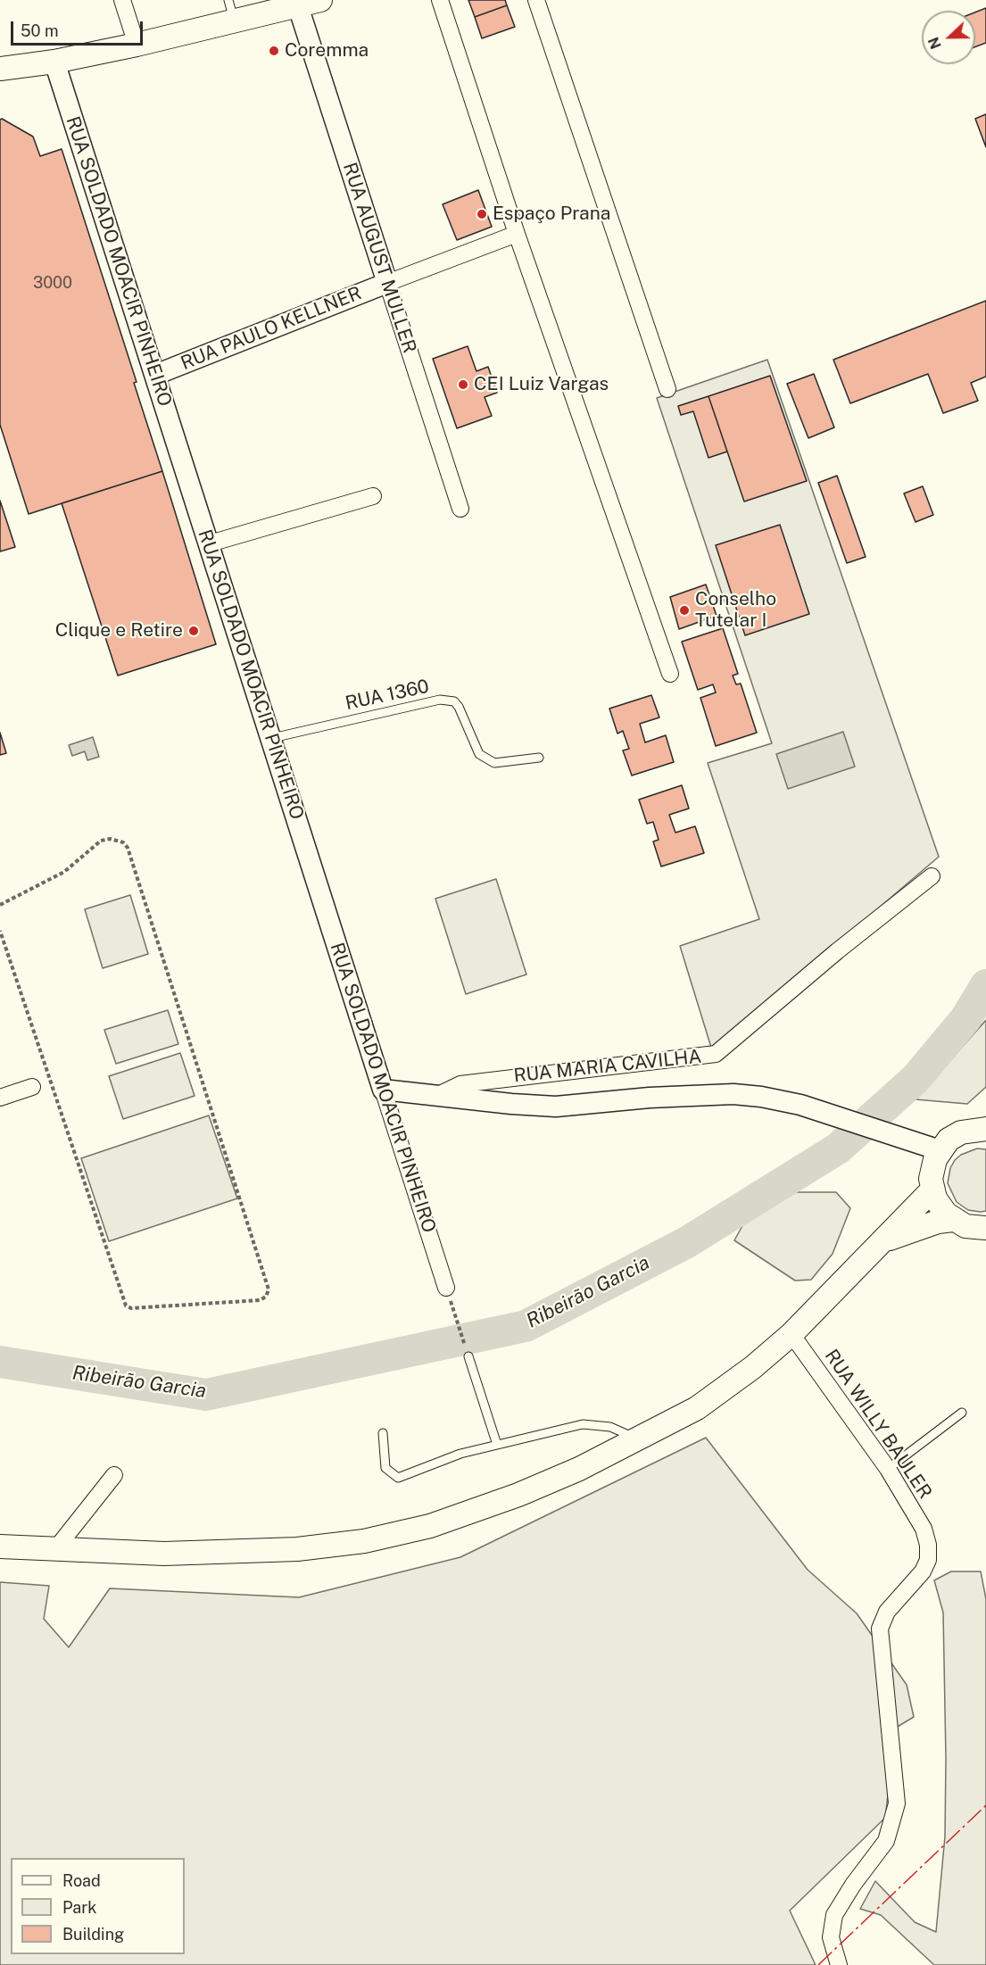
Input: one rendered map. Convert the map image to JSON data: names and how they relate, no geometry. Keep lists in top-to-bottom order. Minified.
{"streets":{"street":["RUA AUGUST MULLER","RUA SOLDADO MOACIR PINHEIRO","RUA PAULO KELLNER","RUA MARIA CAVILHA","RUA WILLY BAULER"],"lane":["RUA 1360"]},"crossings":[["RUA AUGUST MULLER","RUA PAULO KELLNER"],["RUA SOLDADO MOACIR PINHEIRO","RUA PAULO KELLNER"],["RUA SOLDADO MOACIR PINHEIRO","RUA 1360"],["RUA SOLDADO MOACIR PINHEIRO","RUA MARIA CAVILHA"]],"water":["Ribeirão Garcia"],"places":["Coremma","Espaço Prana","CEI Luiz Vargas","Conselho Tutelar I","Clique e Retire"],"house_numbers":["3000"],"legend":["Road","Park","Building"],"scale_bar":"50 m","north":"left"}
